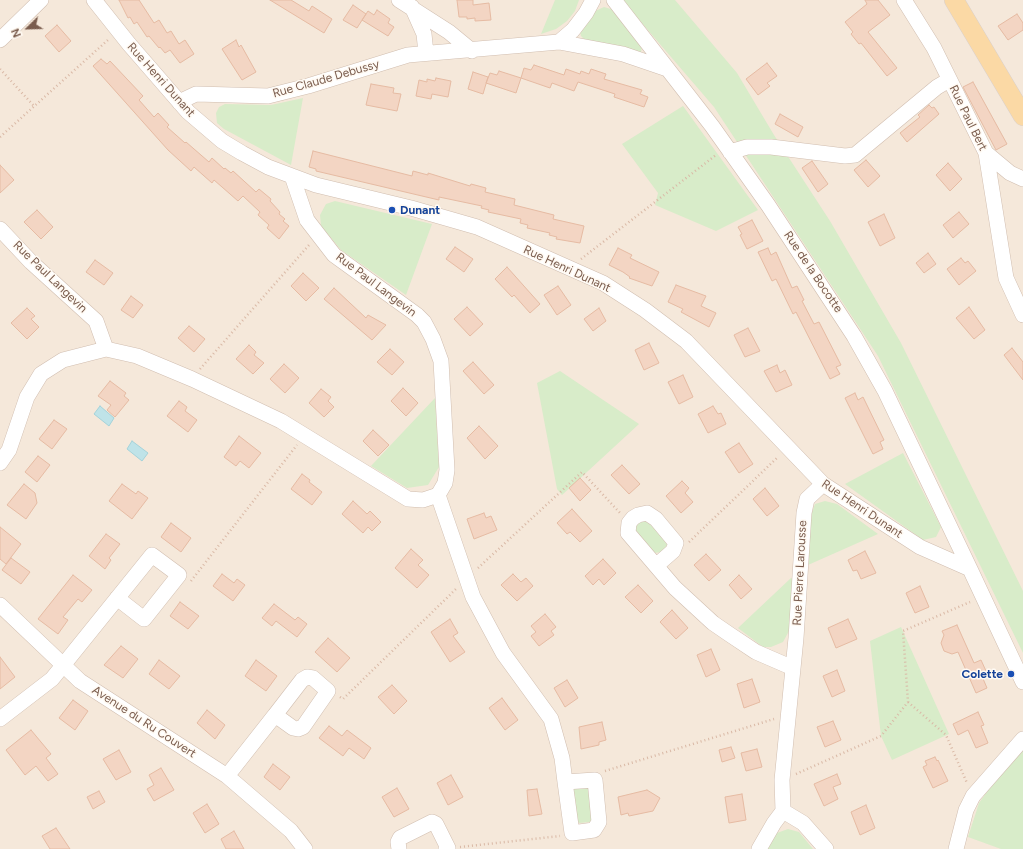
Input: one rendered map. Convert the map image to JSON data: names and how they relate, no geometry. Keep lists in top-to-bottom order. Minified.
{"streets":{"street":["Rue Claude Debussy","Rue Henri Dunant","Rue Paul Bert","Rue de la Bocotte","Rue Paul Langevin","Rue Pierre Larousse","Avenue du Ru Couvert"]},"crossings":[["Rue Claude Debussy","Rue Henri Dunant"],["Rue Claude Debussy","Rue de la Bocotte"],["Rue Henri Dunant","Rue de la Bocotte"],["Rue Henri Dunant","Rue Paul Langevin"],["Rue Henri Dunant","Rue Pierre Larousse"]],"places":["Dunant","Colette"],"north":"bottom left"}
